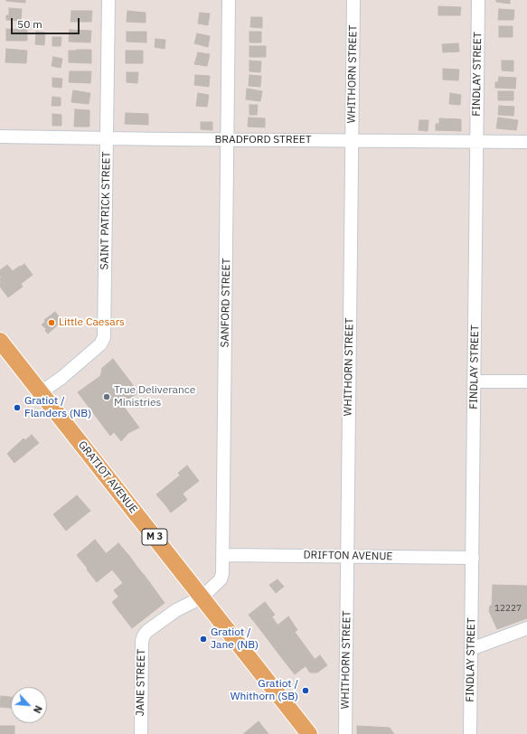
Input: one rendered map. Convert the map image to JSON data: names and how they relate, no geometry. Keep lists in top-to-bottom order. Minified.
{"streets":{"main road":["GRATIOT AVENUE","M 3"],"street":["WHITHORN STREET","FINDLAY STREET","BRADFORD STREET","SAINT PATRICK STREET","SANFORD STREET","DRIFTON AVENUE","JANE STREET"]},"crossings":[["WHITHORN STREET","BRADFORD STREET"],["WHITHORN STREET","DRIFTON AVENUE"],["FINDLAY STREET","BRADFORD STREET"],["FINDLAY STREET","DRIFTON AVENUE"],["BRADFORD STREET","SAINT PATRICK STREET"],["BRADFORD STREET","SANFORD STREET"],["SAINT PATRICK STREET","GRATIOT AVENUE"],["SANFORD STREET","GRATIOT AVENUE"],["SANFORD STREET","DRIFTON AVENUE"],["SANFORD STREET","JANE STREET"],["GRATIOT AVENUE","JANE STREET"]],"places":["Little Caesars","True Deliverance Ministries","Gratiot / Flanders (NB)","Gratiot / Jane (NB)","Gratiot / Whithorn (SB)"],"house_numbers":["12227"],"scale_bar":"50 m","north":"bottom right"}
